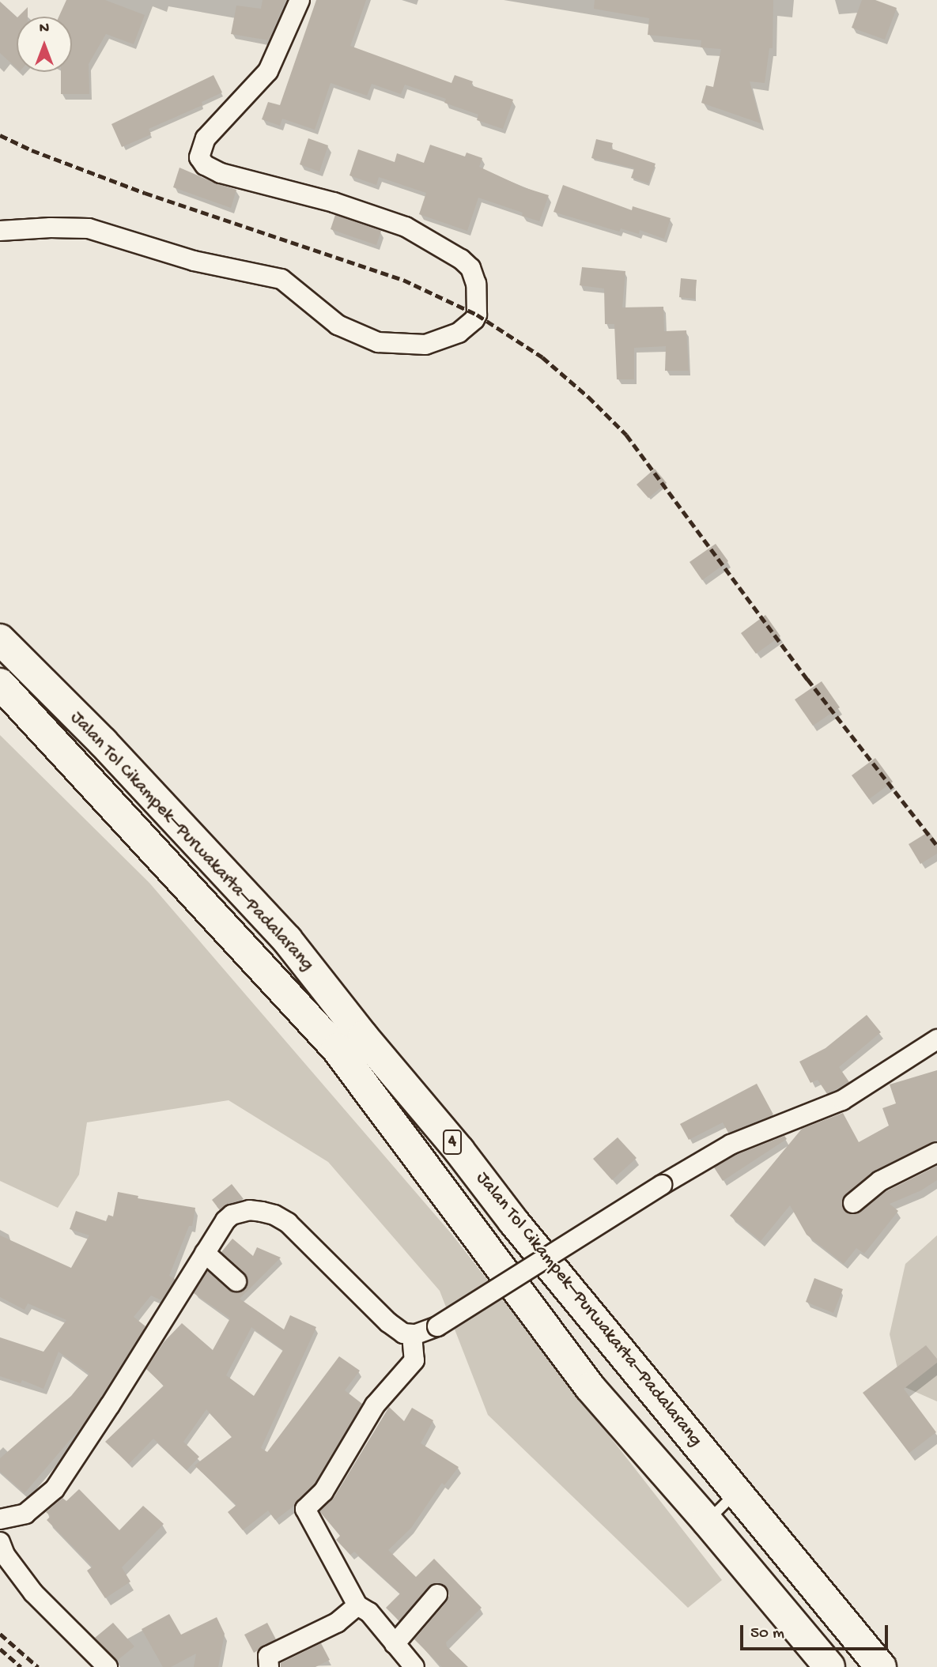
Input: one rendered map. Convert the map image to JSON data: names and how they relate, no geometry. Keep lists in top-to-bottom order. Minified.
{"streets":{"highway":["Jalan Tol Cikampek–Purwakarta–Padalarang","4"]},"scale_bar":"50 m","north":"top"}
